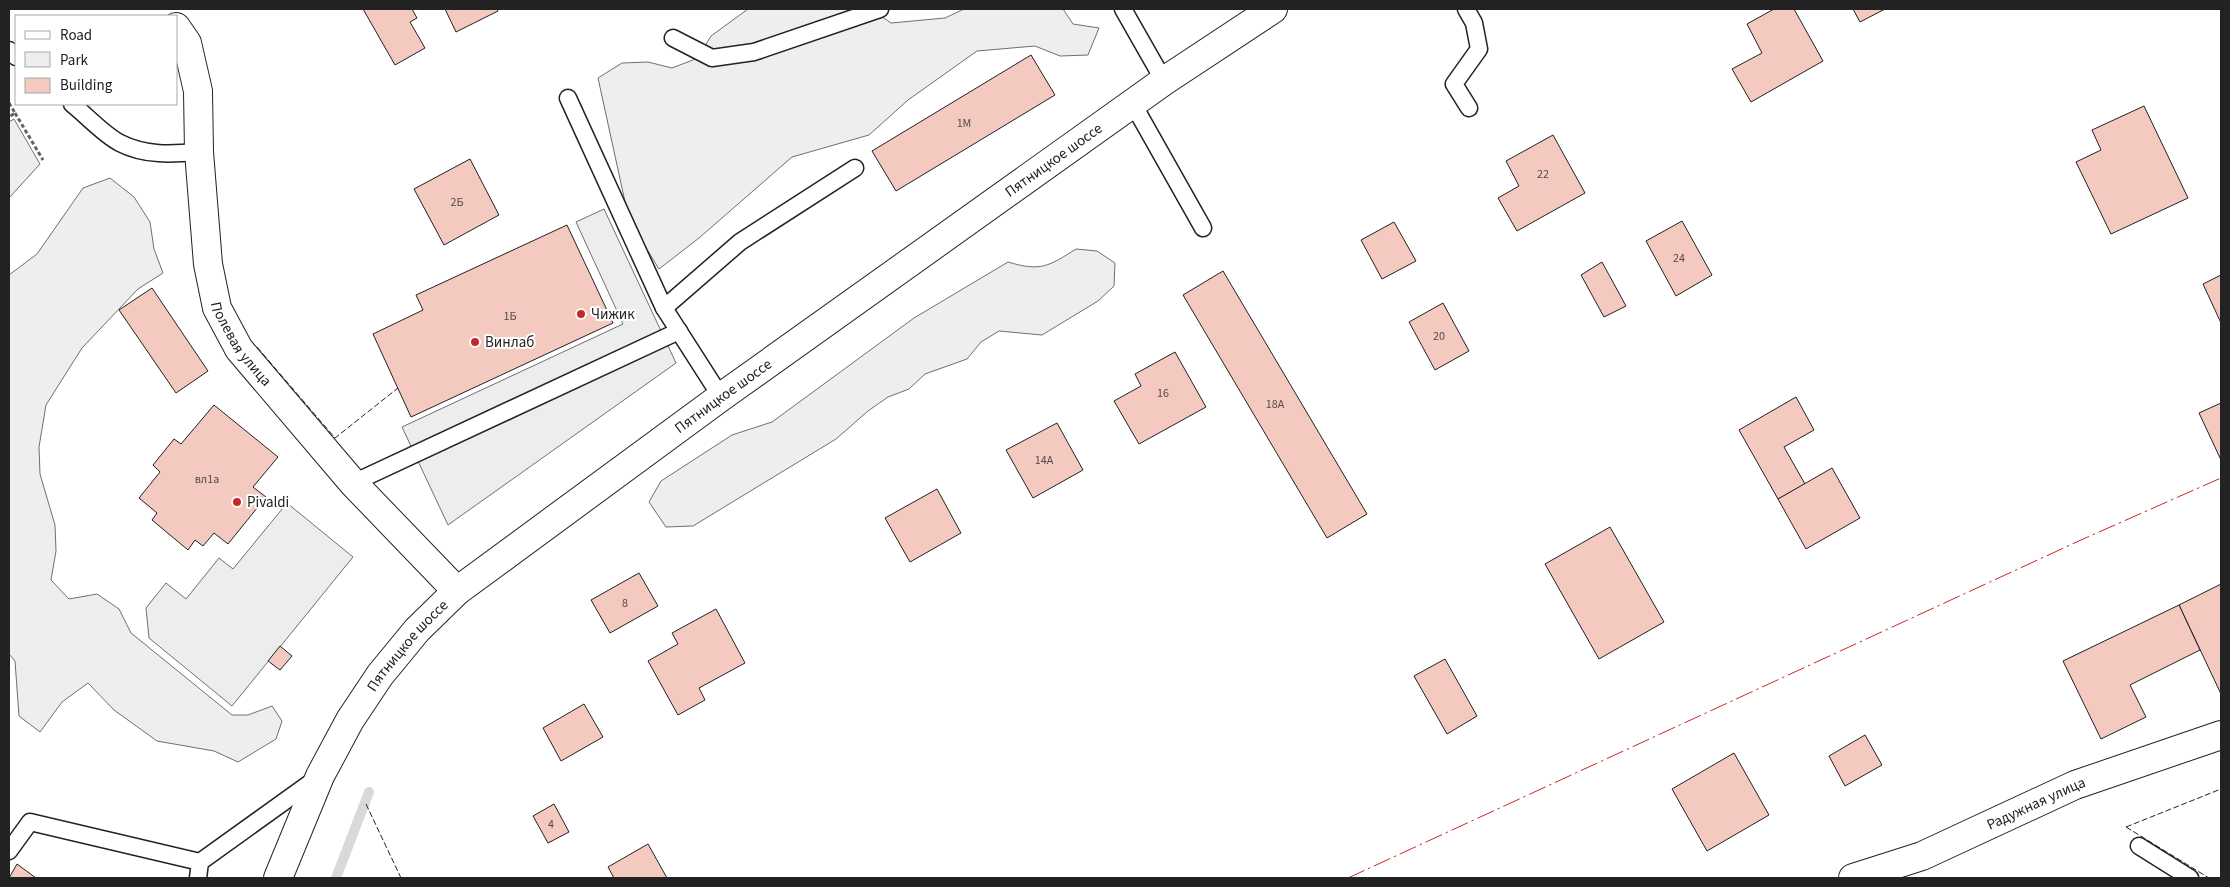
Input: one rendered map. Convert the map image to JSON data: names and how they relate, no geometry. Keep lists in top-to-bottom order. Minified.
{"streets":{"main road":["Пятницкое шоссе","Полевая улица","Радужная улица"]},"crossings":[["Пятницкое шоссе","Полевая улица"]],"places":["Чижик","Винлаб","Pivaldi"],"house_numbers":["1М","22","2Б","24","1Б","20","16","18А","14А","вл1а","8","4"],"legend":["Road","Park","Building"]}
